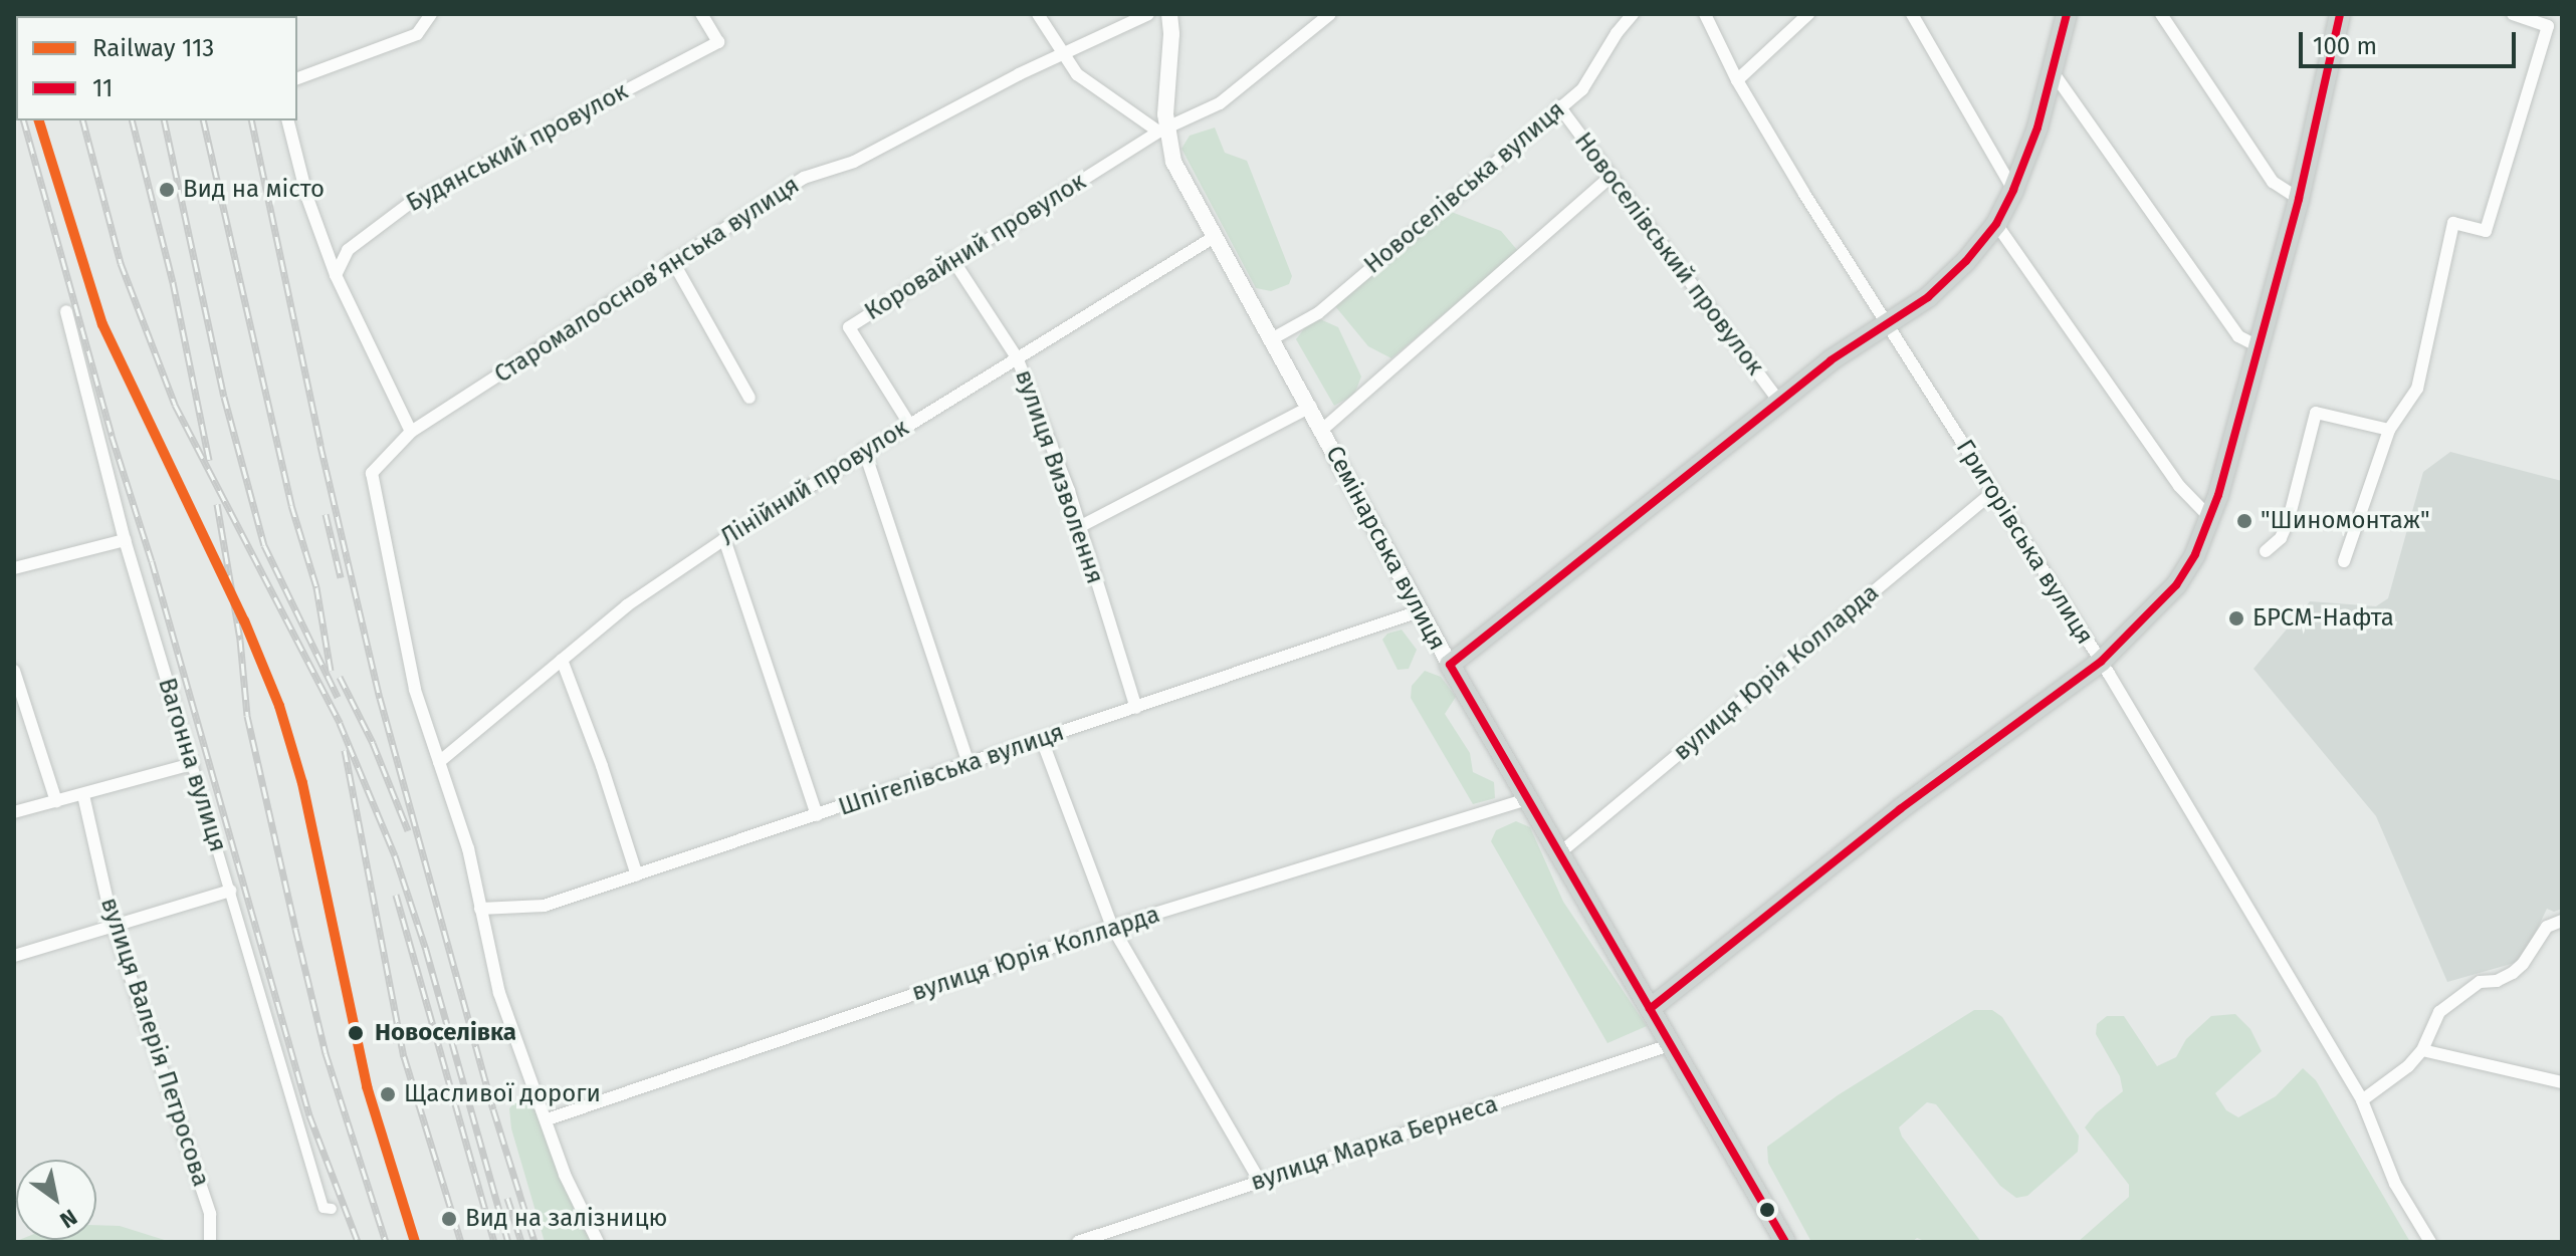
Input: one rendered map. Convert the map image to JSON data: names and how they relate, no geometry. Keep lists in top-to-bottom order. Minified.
{"streets":{"main road":["Семінарська вулиця"],"street":["Будянський провулок","Новоселівська вулиця","Коровайний провулок","Новоселівський провулок","Старомалооснов’янська вулиця","вулиця Визволення","Лінійний провулок","Григорівська вулиця","вулиця Юрія Колларда","Вагонна вулиця","Шпігелівська вулиця","вулиця Валерія Петросова","вулиця Марка Бернеса"]},"crossings":[["Новоселівська вулиця","Новоселівський провулок"],["Новоселівська вулиця","Семінарська вулиця"],["Коровайний провулок","вулиця Визволення"],["Коровайний провулок","Лінійний провулок"],["Коровайний провулок","Семінарська вулиця"],["Старомалооснов’янська вулиця","Лінійний провулок"],["вулиця Визволення","Лінійний провулок"],["вулиця Визволення","Шпігелівська вулиця"],["Лінійний провулок","Семінарська вулиця"],["Григорівська вулиця","вулиця Юрія Колларда"],["Семінарська вулиця","вулиця Юрія Колларда"],["Семінарська вулиця","Шпігелівська вулиця"],["Семінарська вулиця","вулиця Марка Бернеса"]],"places":["Вид на місто","\"Шиномонтаж\"","БРСМ-Нафта","Новоселівка","Щасливої дороги","Вид на залізницю"],"lines":["transit line 11","rail line 113"],"legend":["Railway 113","11"],"scale_bar":"100 m","north":"bottom right"}
